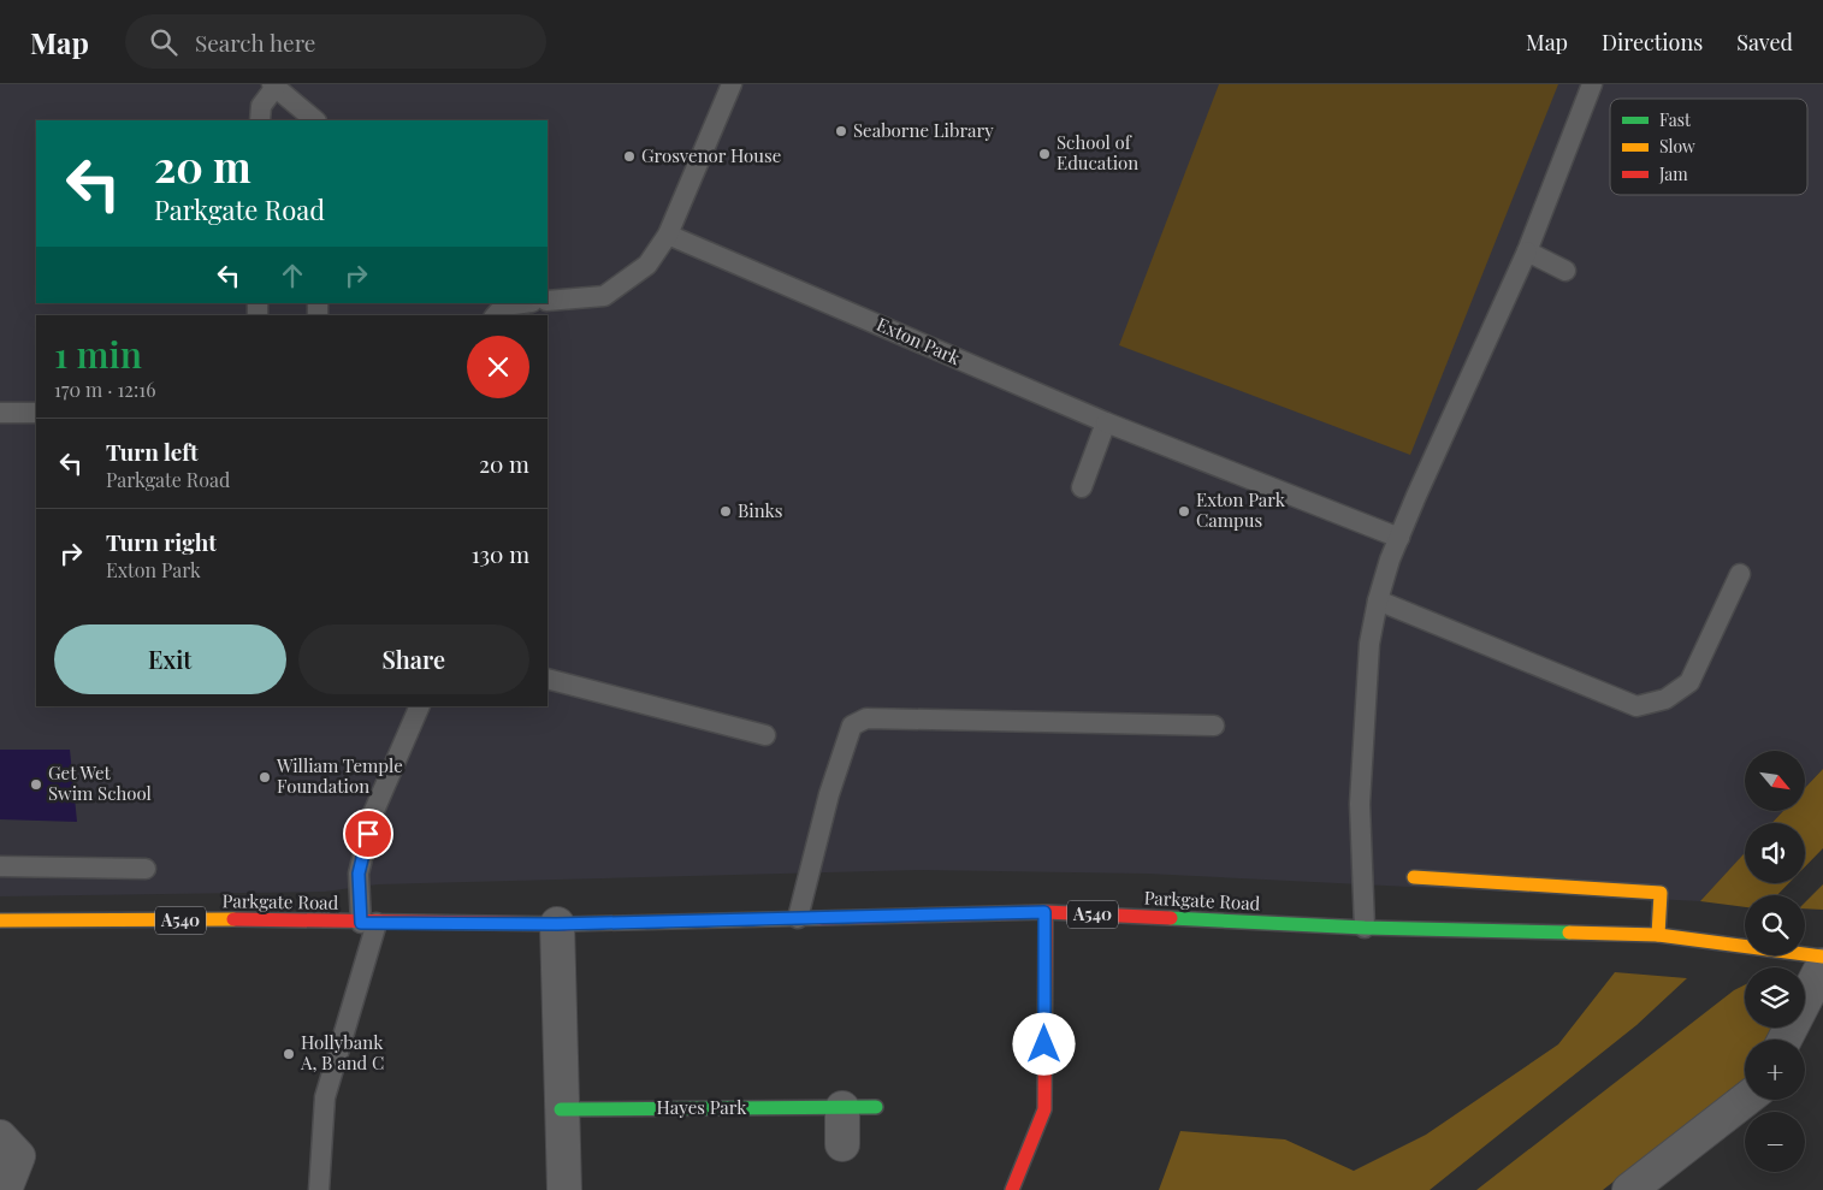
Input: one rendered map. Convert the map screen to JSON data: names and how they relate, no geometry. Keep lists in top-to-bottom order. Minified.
{"streets":{"main road":["Parkgate Road","A540","Hayes Park"],"lane":["Exton Park"]},"places":["Seaborne Library","School of Education","Grosvenor House","Binks","Exton Park Campus","William Temple Foundation","Get Wet Swim School","Hollybank A, B and C"],"legend":["Fast","Slow","Jam"],"north":"bottom right","page":{"header":"Map","search":"Search here","nav":["Map","Directions","Saved"],"turn":["20 m","Parkgate Road"],"heading":["1 min","170 m · 12:16"],"list":[{"name":"Turn left","note":"Parkgate Road","value":"20 m"},{"name":"Turn right","note":"Exton Park","value":"130 m"}],"buttons":["Exit","Share"],"map_buttons":["+","−"]}}
